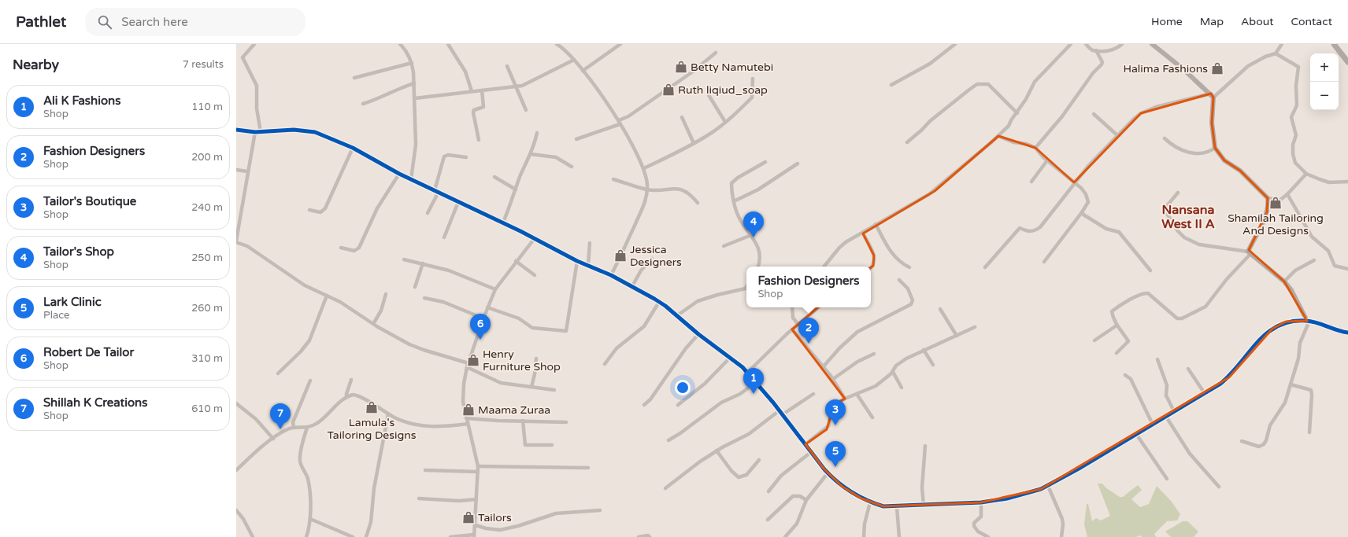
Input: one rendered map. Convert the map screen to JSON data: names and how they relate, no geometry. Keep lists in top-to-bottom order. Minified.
{"districts":["Nansana West II A"],"places":{"shop":["Betty Namutebi","Halima Fashions","Ruth liqiud_soap","Shamilah Tailoring And Designs","Jessica Designers","Henry Furniture Shop","Lamula's Tailoring Designs","Maama Zuraa","Tailors"]},"page":{"header":"Pathlet","search":"Search here","nav":["Home","Map","About","Contact"],"heading":["Nearby","7 results"],"map_buttons":["+","−"],"list":[{"mark":"1","name":"Ali K Fashions","note":"Shop","value":"110 m"},{"mark":"2","name":"Fashion Designers","note":"Shop","value":"200 m"},{"mark":"3","name":"Tailor's Boutique","note":"Shop","value":"240 m"},{"mark":"4","name":"Tailor's Shop","note":"Shop","value":"250 m"},{"mark":"5","name":"Lark Clinic","note":"Place","value":"260 m"},{"mark":"6","name":"Robert De Tailor","note":"Shop","value":"310 m"},{"mark":"7","name":"Shillah K Creations","note":"Shop","value":"610 m"}],"pins":["4","6","2","1","3","7","5"],"popup":["Fashion Designers","Shop"]}}
